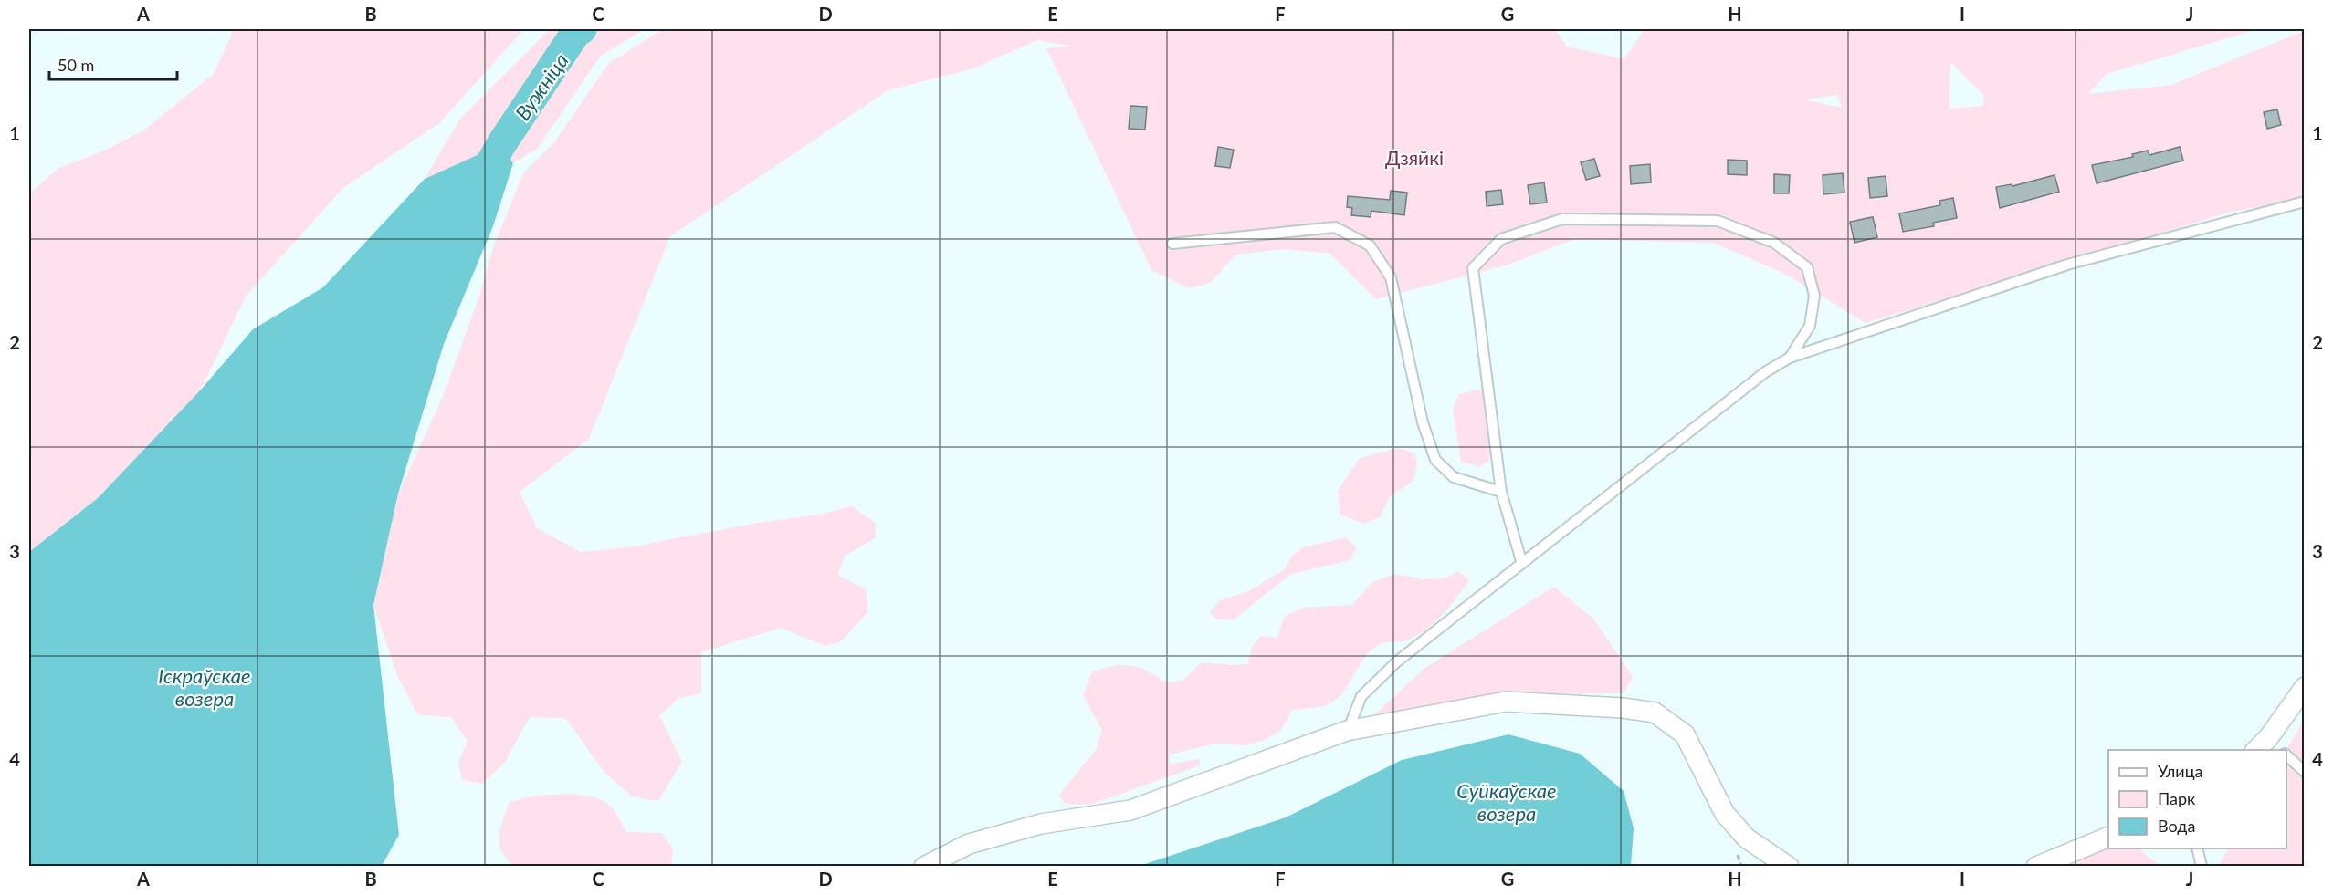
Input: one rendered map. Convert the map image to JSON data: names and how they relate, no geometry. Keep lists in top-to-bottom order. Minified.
{"water":["Вужніца","Іскраўскае возера","Суйкаўскае возера"],"parks":["Дзяйкі"],"legend":["Улица","Парк","Вода"],"scale_bar":"50 m","grid":{"columns":["A","B","C","D","E","F","G","H","I","J"],"rows":["1","2","3","4"]}}
